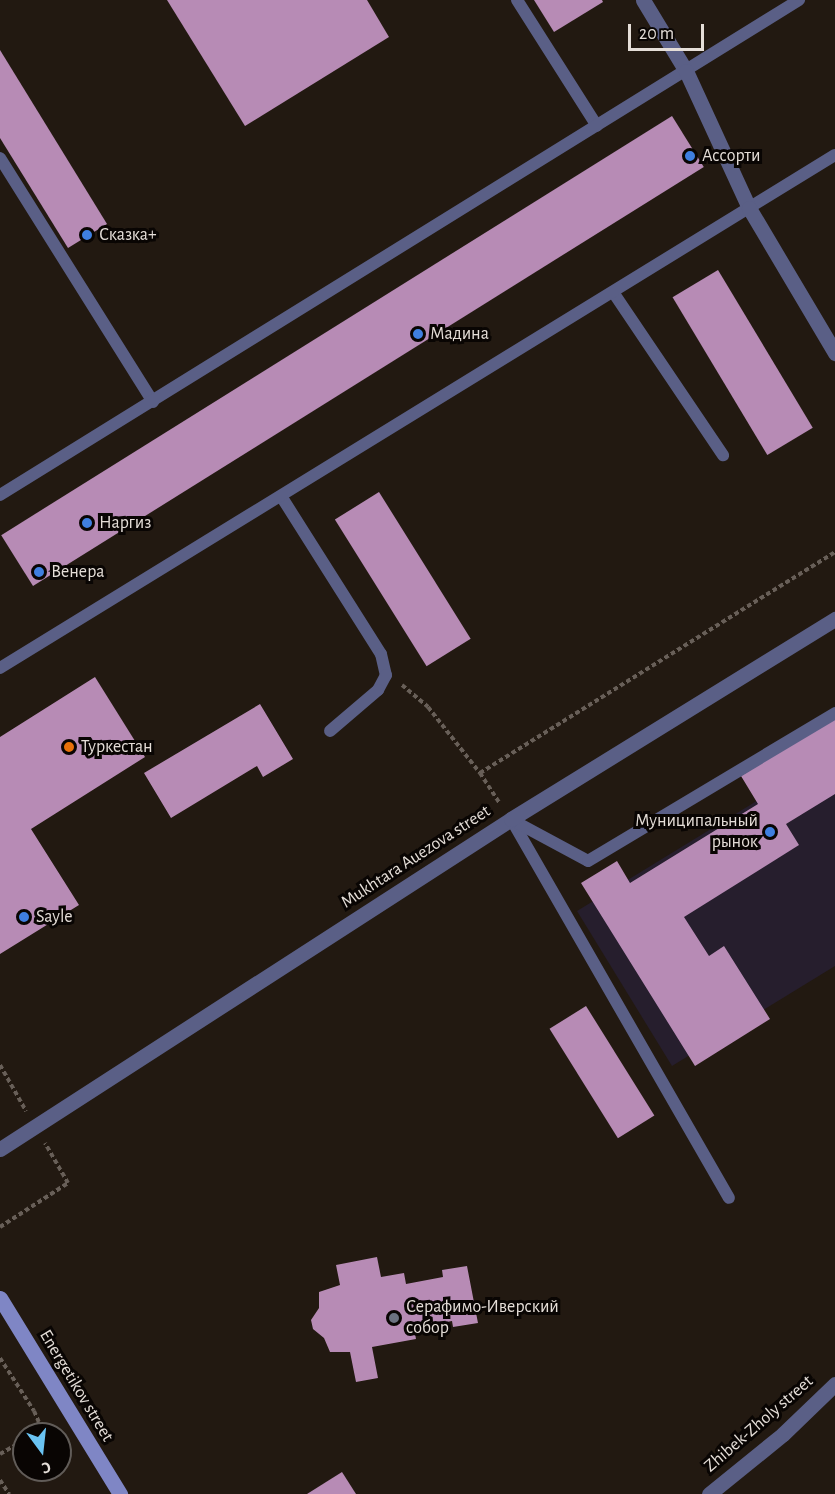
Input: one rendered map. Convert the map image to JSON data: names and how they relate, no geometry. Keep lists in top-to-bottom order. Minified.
{"streets":{"main road":["Energetikov street"],"street":["Mukhtara Auezova street","Zhibek-Zholy street"]},"places":["Ассорти","Сказка+","Мадина","Наргиз","Венера","Туркестан","Муниципальный рынок","Sayle","Серафимо-Иверский собор"],"scale_bar":"20 m","north":"bottom"}
